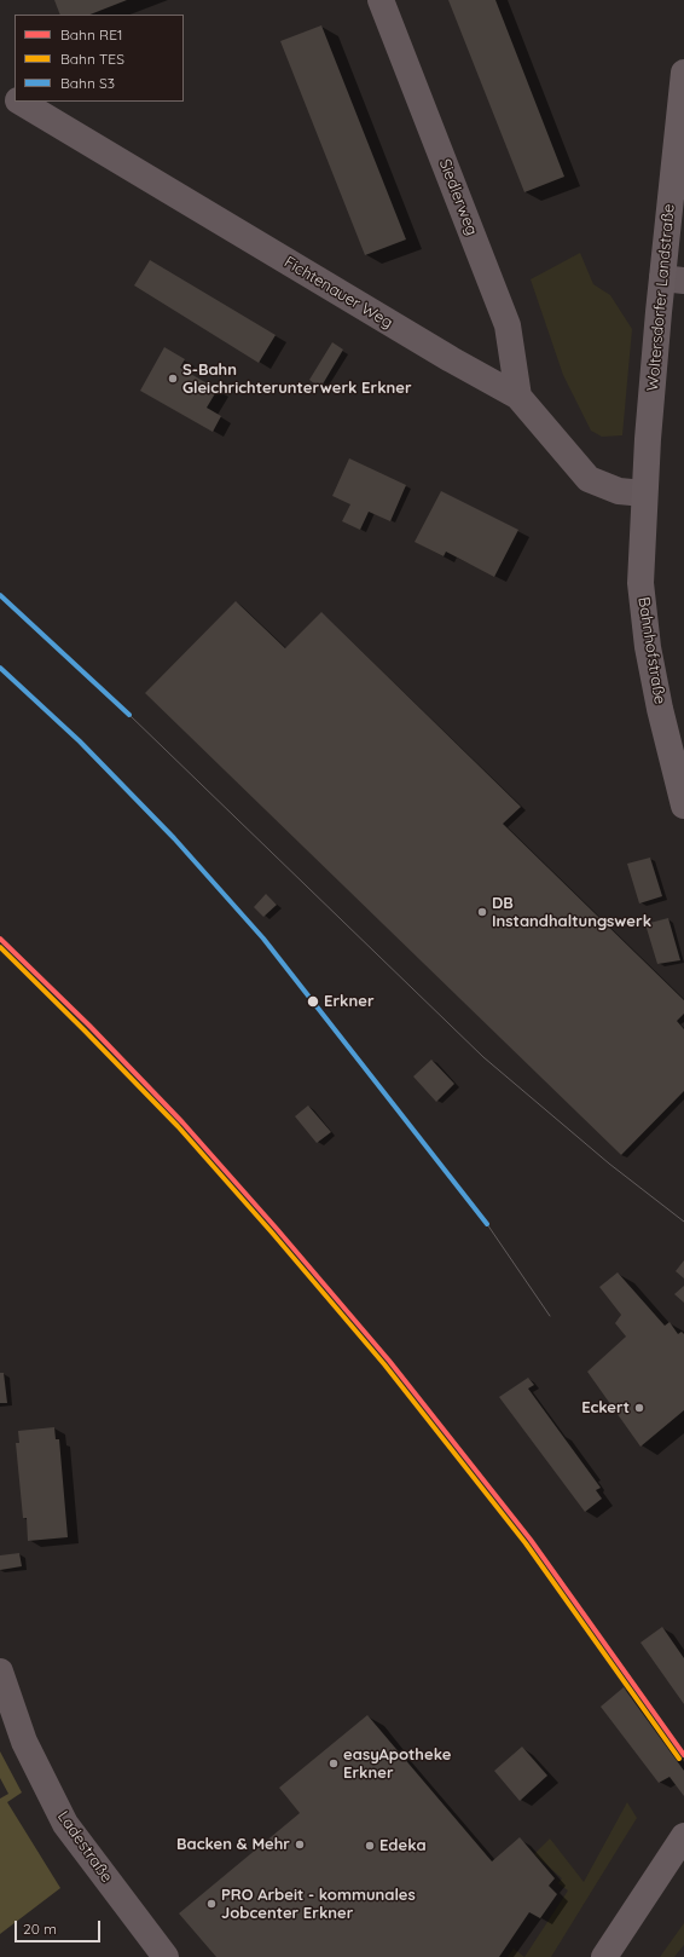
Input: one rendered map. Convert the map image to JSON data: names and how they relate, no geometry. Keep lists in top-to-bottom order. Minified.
{"streets":{"main road":["Woltersdorfer Landstraße","Bahnhofstraße"],"street":["Siedlerweg","Fichtenauer Weg","Ladestraße"]},"crossings":[["Siedlerweg","Fichtenauer Weg"],["Fichtenauer Weg","Woltersdorfer Landstraße"],["Fichtenauer Weg","Bahnhofstraße"],["Woltersdorfer Landstraße","Bahnhofstraße"]],"places":["S-Bahn Gleichrichterunterwerk Erkner","DB Instandhaltungswerk","Erkner","Eckert","easyApotheke Erkner","Backen & Mehr","Edeka","PRO Arbeit - kommunales Jobcenter Erkner"],"lines":["rail line S3","rail line RE1","rail line TES"],"legend":["Bahn RE1","Bahn TES","Bahn S3"],"scale_bar":"20 m"}
